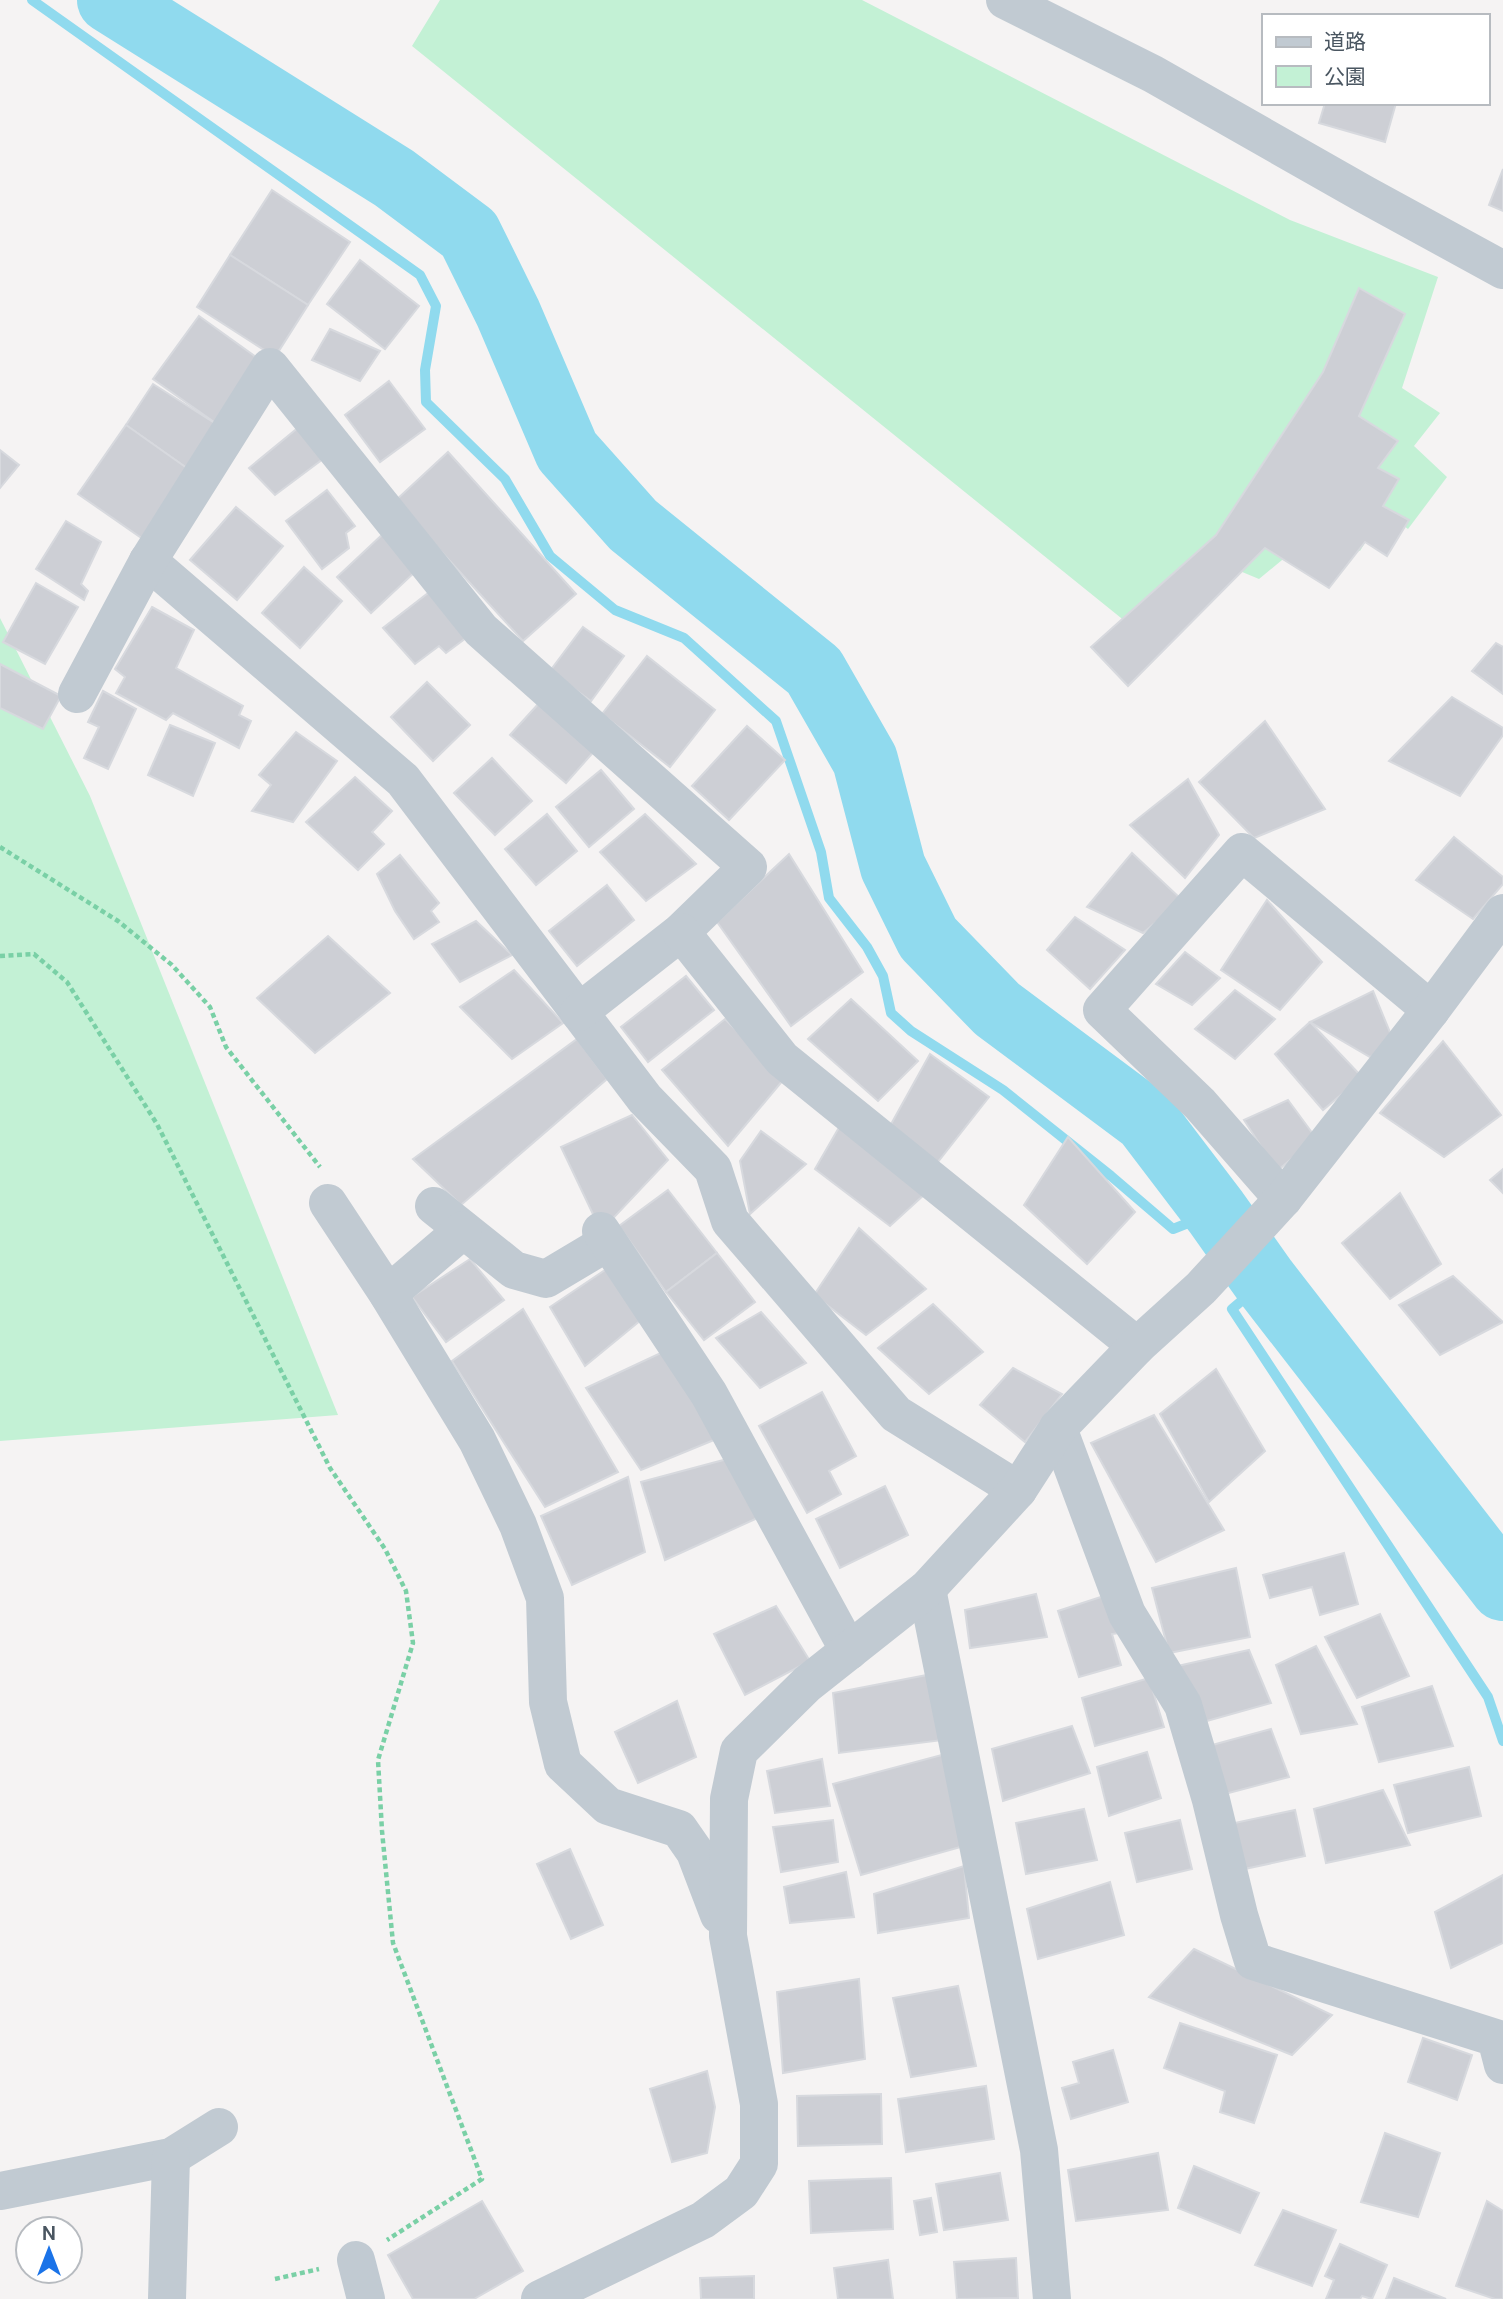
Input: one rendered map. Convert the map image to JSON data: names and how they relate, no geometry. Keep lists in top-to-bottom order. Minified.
{"legend":["道路","公園"],"north":"top"}
